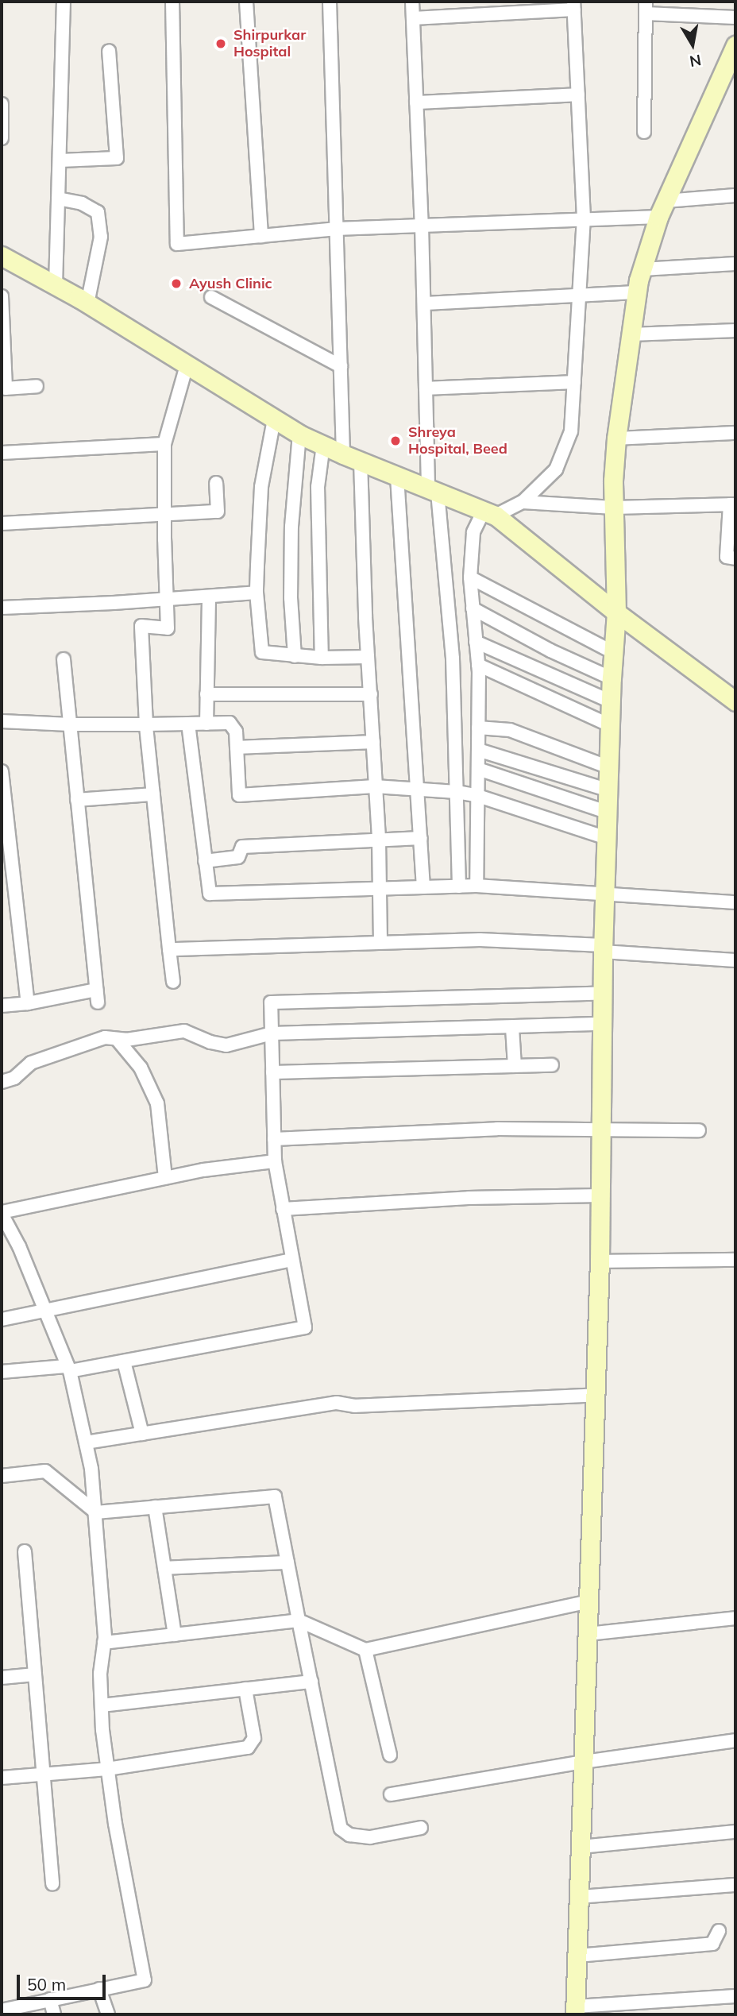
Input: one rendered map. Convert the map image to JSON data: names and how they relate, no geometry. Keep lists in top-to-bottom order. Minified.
{"places":["Shirpurkar Hospital","Ayush Clinic","Shreya Hospital, Beed"],"scale_bar":"50 m","north":"bottom"}
